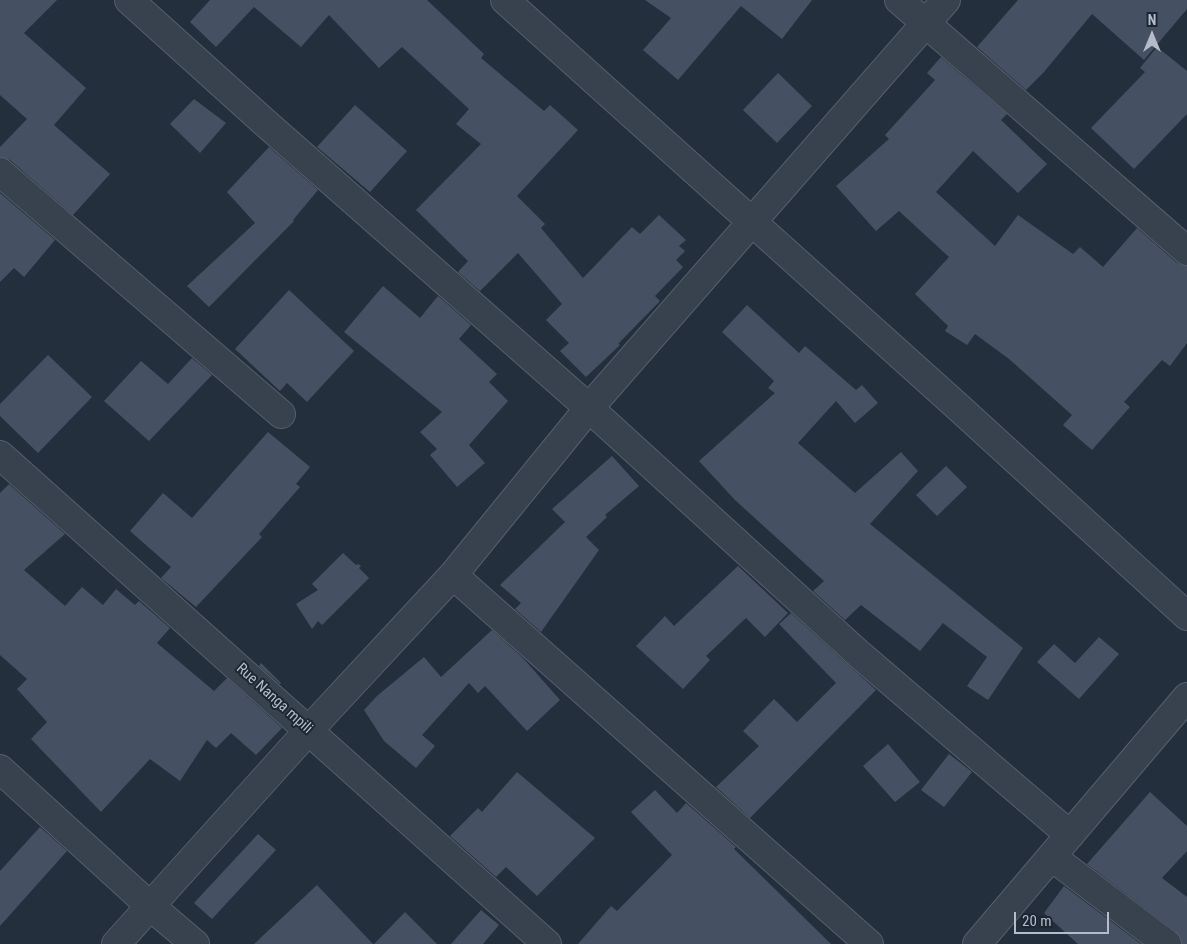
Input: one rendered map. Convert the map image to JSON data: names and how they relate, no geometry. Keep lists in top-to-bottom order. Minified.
{"streets":{"street":["Rue Nanga mpili"]},"scale_bar":"20 m","north":"top"}
